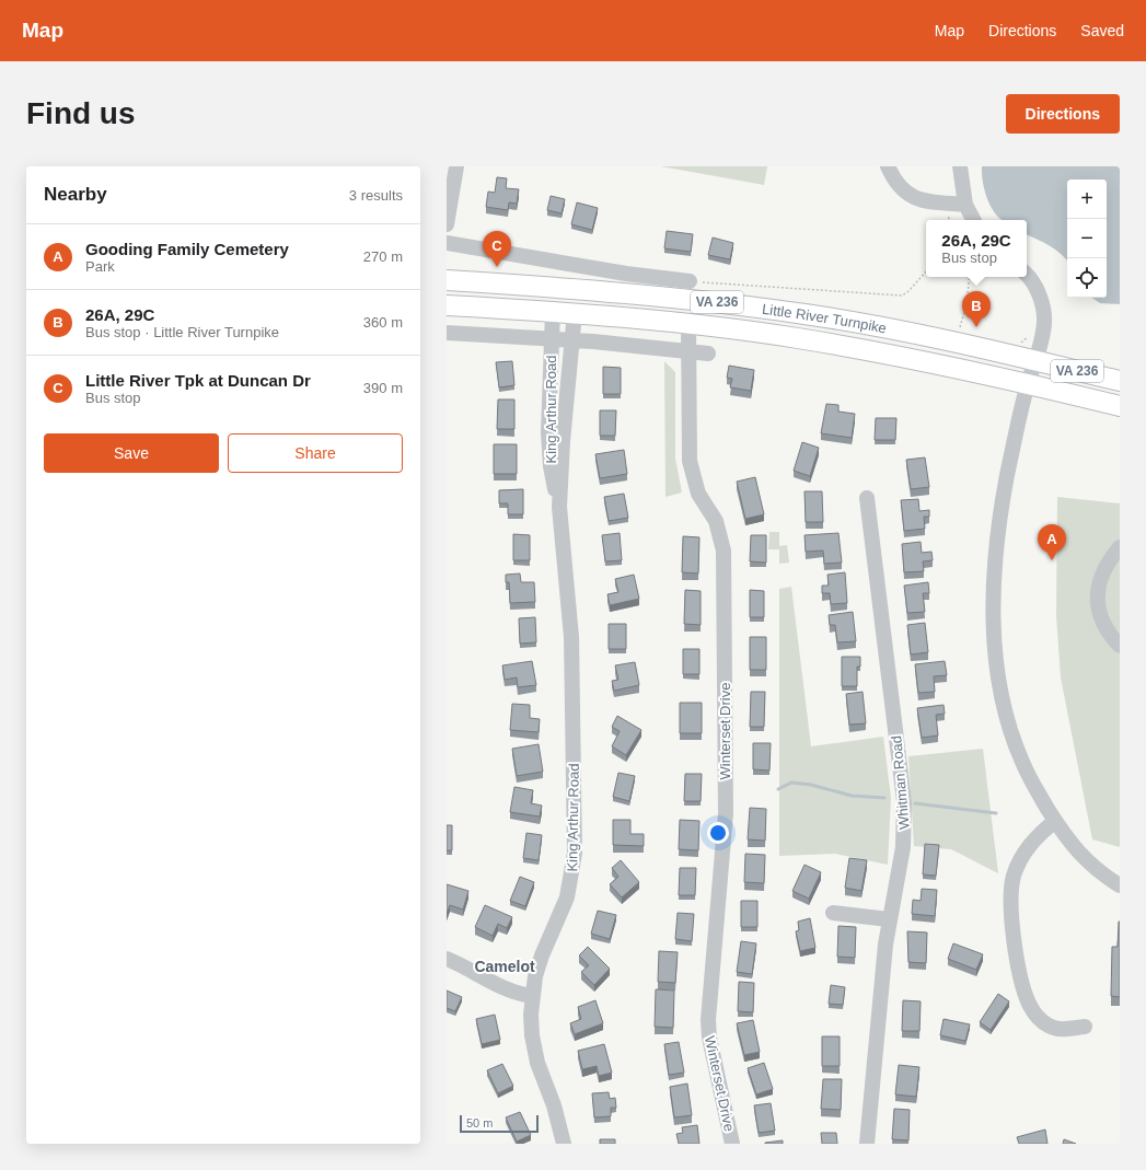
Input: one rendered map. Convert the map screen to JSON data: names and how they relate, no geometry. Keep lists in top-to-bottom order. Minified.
{"streets":{"main road":["VA 236","Little River Turnpike"],"street":["King Arthur Road","Winterset Drive","Whitman Road"]},"crossings":[["Little River Turnpike","King Arthur Road"],["Little River Turnpike","Winterset Drive"]],"districts":["Camelot"],"scale_bar":"50 m","page":{"header":"Map","nav":["Map","Directions","Saved"],"buttons":["Directions",["Save","Share"]],"title":"Find us","heading":["Nearby","3 results"],"map_buttons":["+","−"],"popup":["26A, 29C","Bus stop"],"list":[{"mark":"A","name":"Gooding Family Cemetery","note":"Park","value":"270 m"},{"mark":"B","name":"26A, 29C","note":"Bus stop · Little River Turnpike","value":"360 m"},{"mark":"C","name":"Little River Tpk at Duncan Dr","note":"Bus stop","value":"390 m"}],"pins":["C","B","A"],"scale":"50 m"}}
